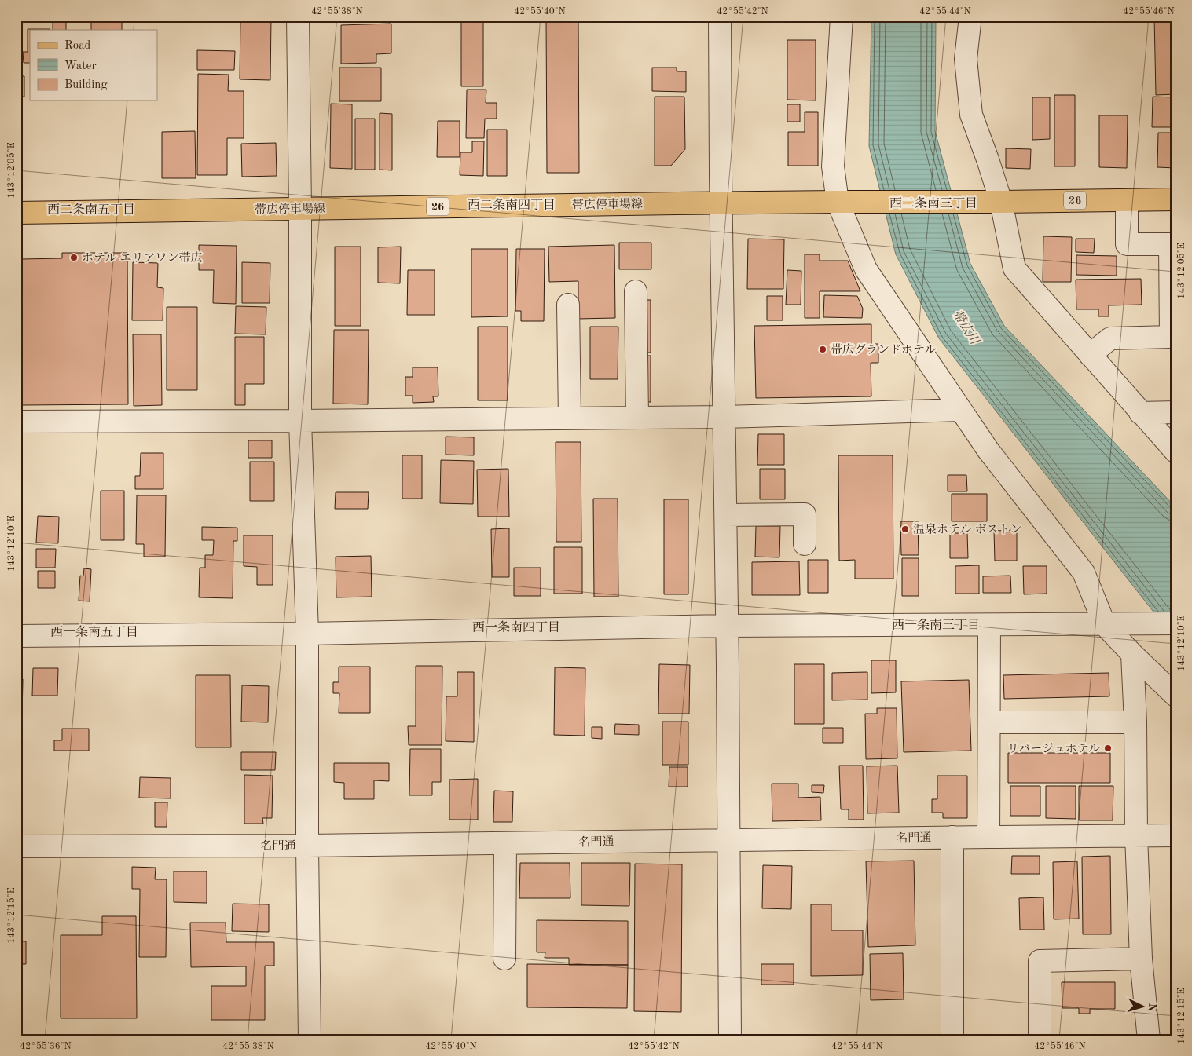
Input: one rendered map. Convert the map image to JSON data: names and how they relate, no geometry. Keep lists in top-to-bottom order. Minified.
{"streets":{"main road":["26","帯広停車場線"],"street":["名門通"]},"districts":["西二条南三丁目","西二条南四丁目","西二条南五丁目","西一条南三丁目","西一条南四丁目","西一条南五丁目"],"water":["帯広川"],"places":["ホテル エリアワン帯広","帯広グランドホテル","温泉ホテル ボストン","リバージュホテル"],"legend":["Road","Water","Building"],"north":"right","coordinates":["42°55'38\"N","42°55'40\"N","42°55'42\"N","42°55'44\"N","42°55'46\"N","143°12'05\"E","143°12'10\"E","143°12'15\"E","42°55'36\"N"]}
